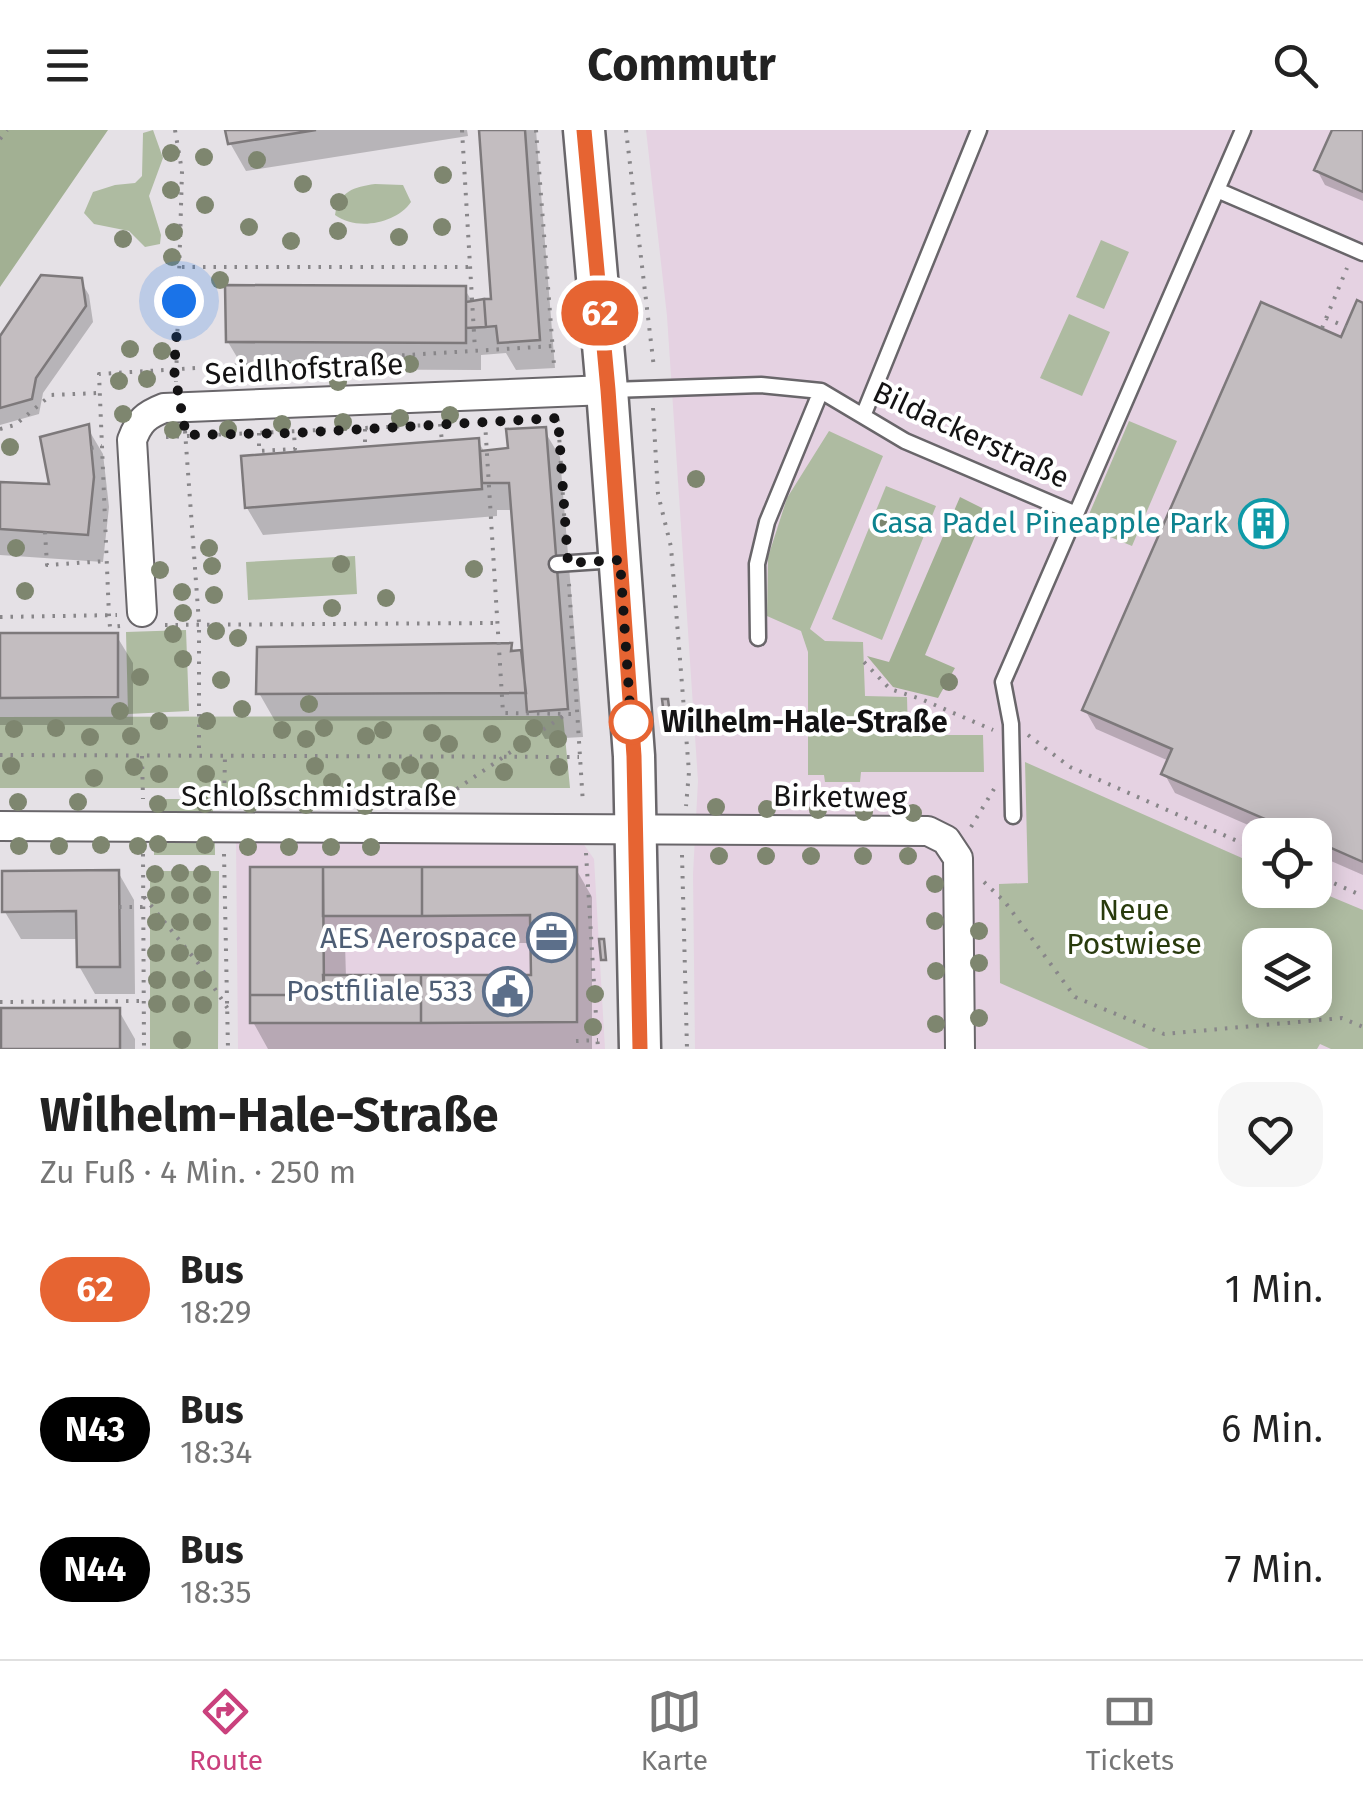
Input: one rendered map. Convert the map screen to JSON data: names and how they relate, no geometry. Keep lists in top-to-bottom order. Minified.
{"streets":{"street":["Seidlhofstraße","Schloßschmidstraße","Birketweg"],"lane":["Bildackerstraße"]},"crossings":[["Seidlhofstraße","Bildackerstraße"],["Schloßschmidstraße","Birketweg"]],"parks":["Neue Postwiese"],"places":{"building":["Casa Padel Pineapple Park"],"other":["Wilhelm-Hale-Straße"],"office":["AES Aerospace"],"public building":["Postfiliale 533"]},"lines":["bus line 62"],"page":{"header":"Commutr","on_map":"62","heading":["Wilhelm-Hale-Straße","Zu Fuß · 4 Min. · 250 m"],"list":[{"mark":"62","name":"Bus","note":"18:29","value":"1 Min."},{"mark":"N43","name":"Bus","note":"18:34","value":"6 Min."},{"mark":"N44","name":"Bus","note":"18:35","value":"7 Min."}],"tabs":["Route","Karte","Tickets"]}}
